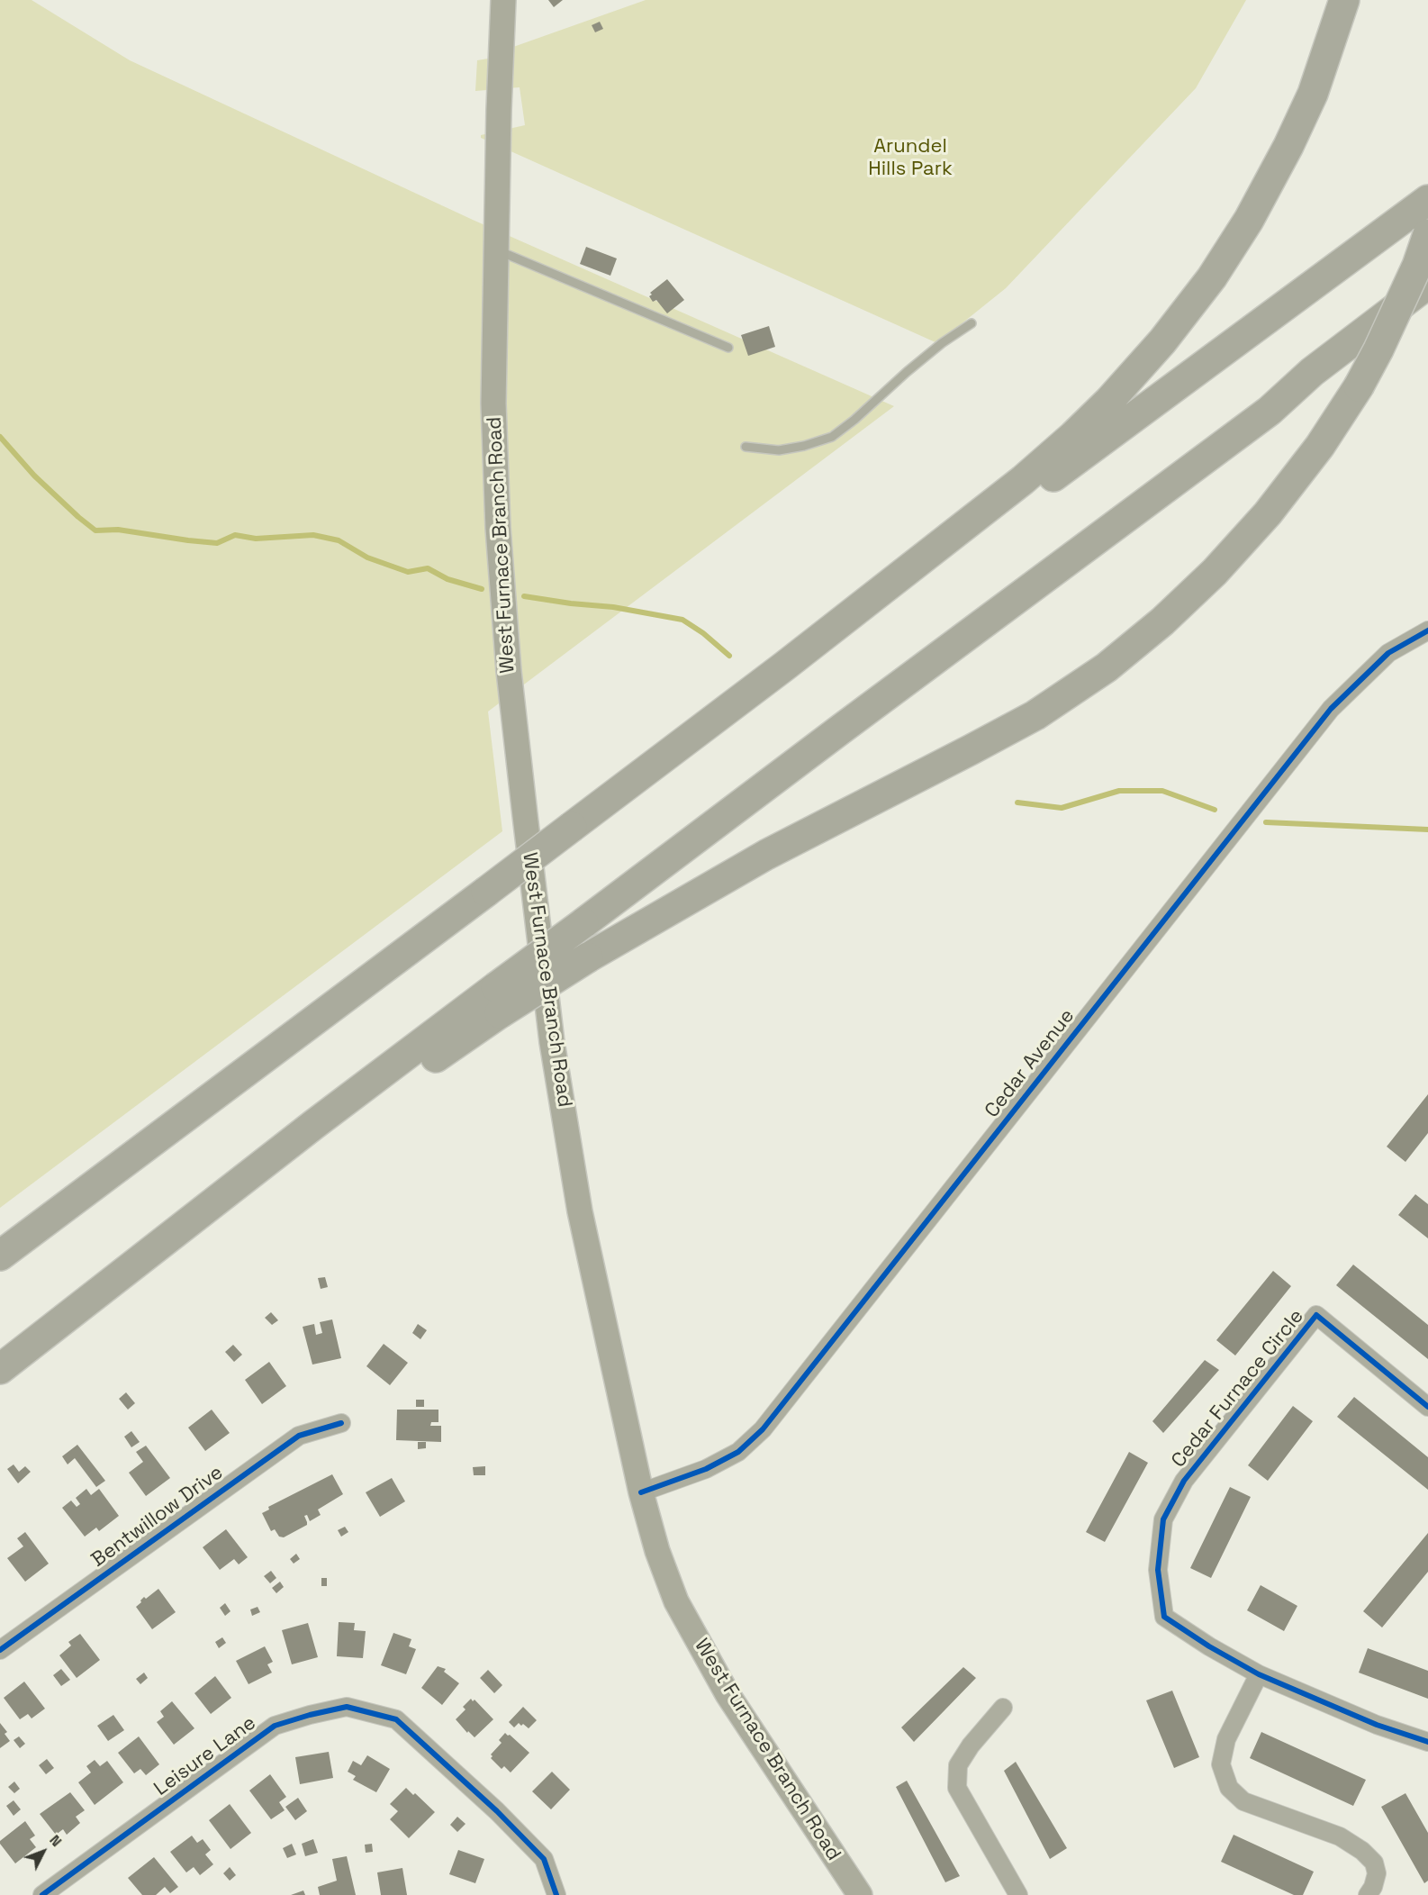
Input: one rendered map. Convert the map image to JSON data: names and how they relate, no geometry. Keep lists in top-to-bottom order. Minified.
{"streets":{"main road":["West Furnace Branch Road"],"street":["Cedar Avenue","Cedar Furnace Circle","Bentwillow Drive","Leisure Lane"]},"crossings":[["West Furnace Branch Road","Cedar Avenue"]],"parks":["Arundel Hills Park"],"north":"top right"}
